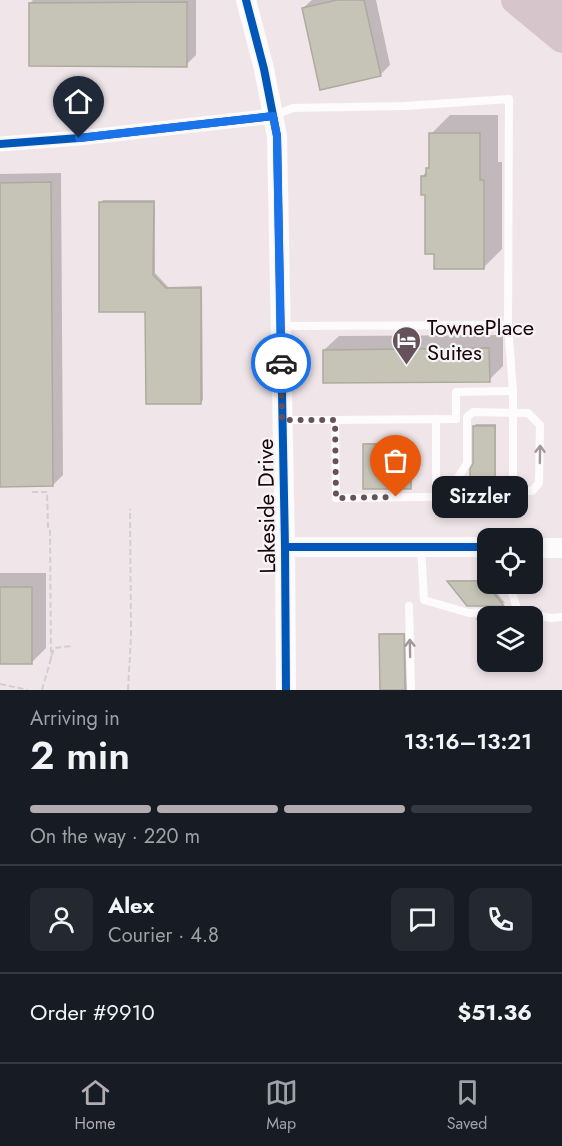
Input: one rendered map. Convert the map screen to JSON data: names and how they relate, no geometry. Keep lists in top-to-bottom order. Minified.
{"streets":{"street":["Lakeside Drive"]},"places":{"hotel":["TownePlace Suites"],"other":["Sizzler"]},"page":{"bubble":"Sizzler","heading":["2 min","Arriving in","13:16–13:21"],"panel":["Alex","Courier · 4.8","Order #9910","$51.36"],"bar":"On the way · 220 m","tabs":["Home","Map","Saved"]}}
